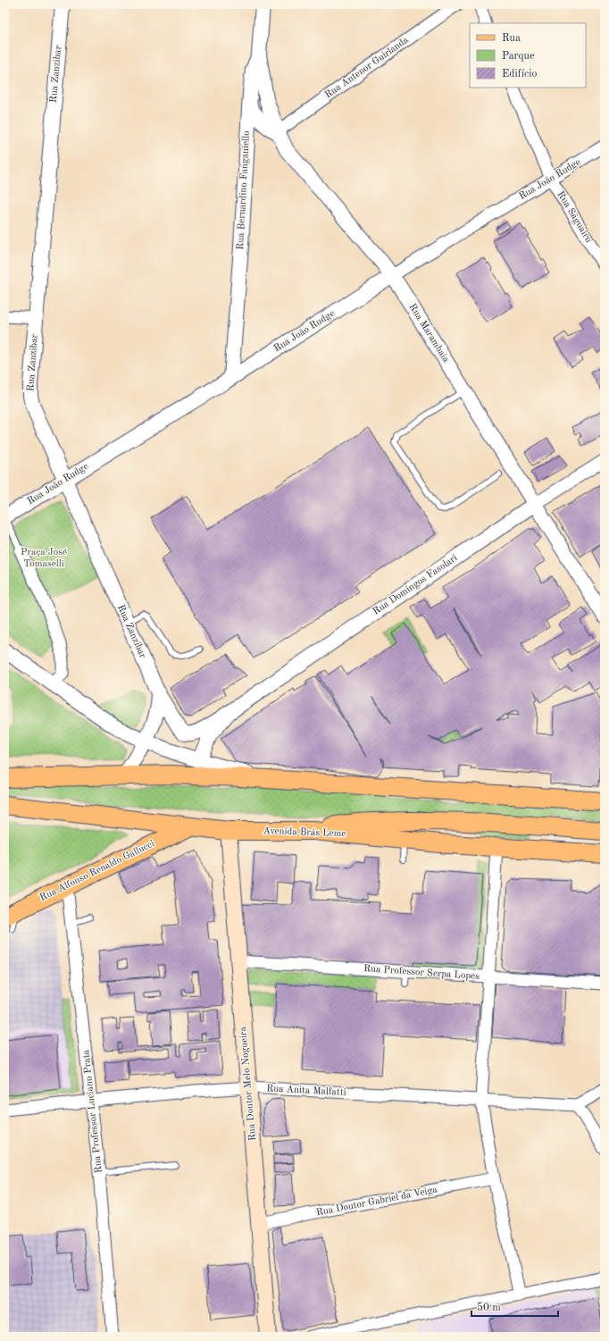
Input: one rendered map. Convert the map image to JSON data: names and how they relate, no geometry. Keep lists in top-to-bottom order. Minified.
{"streets":{"main road":["Avenida Brás Leme","Rua Alfonso Renaldo Gallucci","Rua Doutor Melo Nogueira"],"street":["Rua Antenor Guirlanda","Rua Zanzibar","Rua João Rudge","Rua Bernardino Fanganiello","Rua Ságuairu","Rua Marambaia","Rua Domingos Fasolari","Rua Professor Serpa Lopes","Rua Anita Malfatti","Rua Professor Luciano Prata","Rua Doutor Gabriel da Veiga"]},"crossings":[["Rua Antenor Guirlanda","Rua Marambaia"],["Rua Zanzibar","Rua João Rudge"],["Rua Zanzibar","Rua Domingos Fasolari"],["Rua João Rudge","Rua Bernardino Fanganiello"],["Rua João Rudge","Rua Ságuairu"],["Rua João Rudge","Rua Marambaia"],["Rua Bernardino Fanganiello","Rua Marambaia"],["Rua Marambaia","Rua Domingos Fasolari"],["Avenida Brás Leme","Rua Alfonso Renaldo Gallucci"],["Avenida Brás Leme","Rua Doutor Melo Nogueira"],["Rua Alfonso Renaldo Gallucci","Rua Professor Luciano Prata"],["Rua Professor Serpa Lopes","Rua Doutor Melo Nogueira"],["Rua Doutor Melo Nogueira","Rua Anita Malfatti"],["Rua Doutor Melo Nogueira","Rua Doutor Gabriel da Veiga"],["Rua Anita Malfatti","Rua Professor Luciano Prata"]],"parks":["Praça José Tomaselli"],"legend":["Rua","Parque","Edifício"],"scale_bar":"50 m"}
